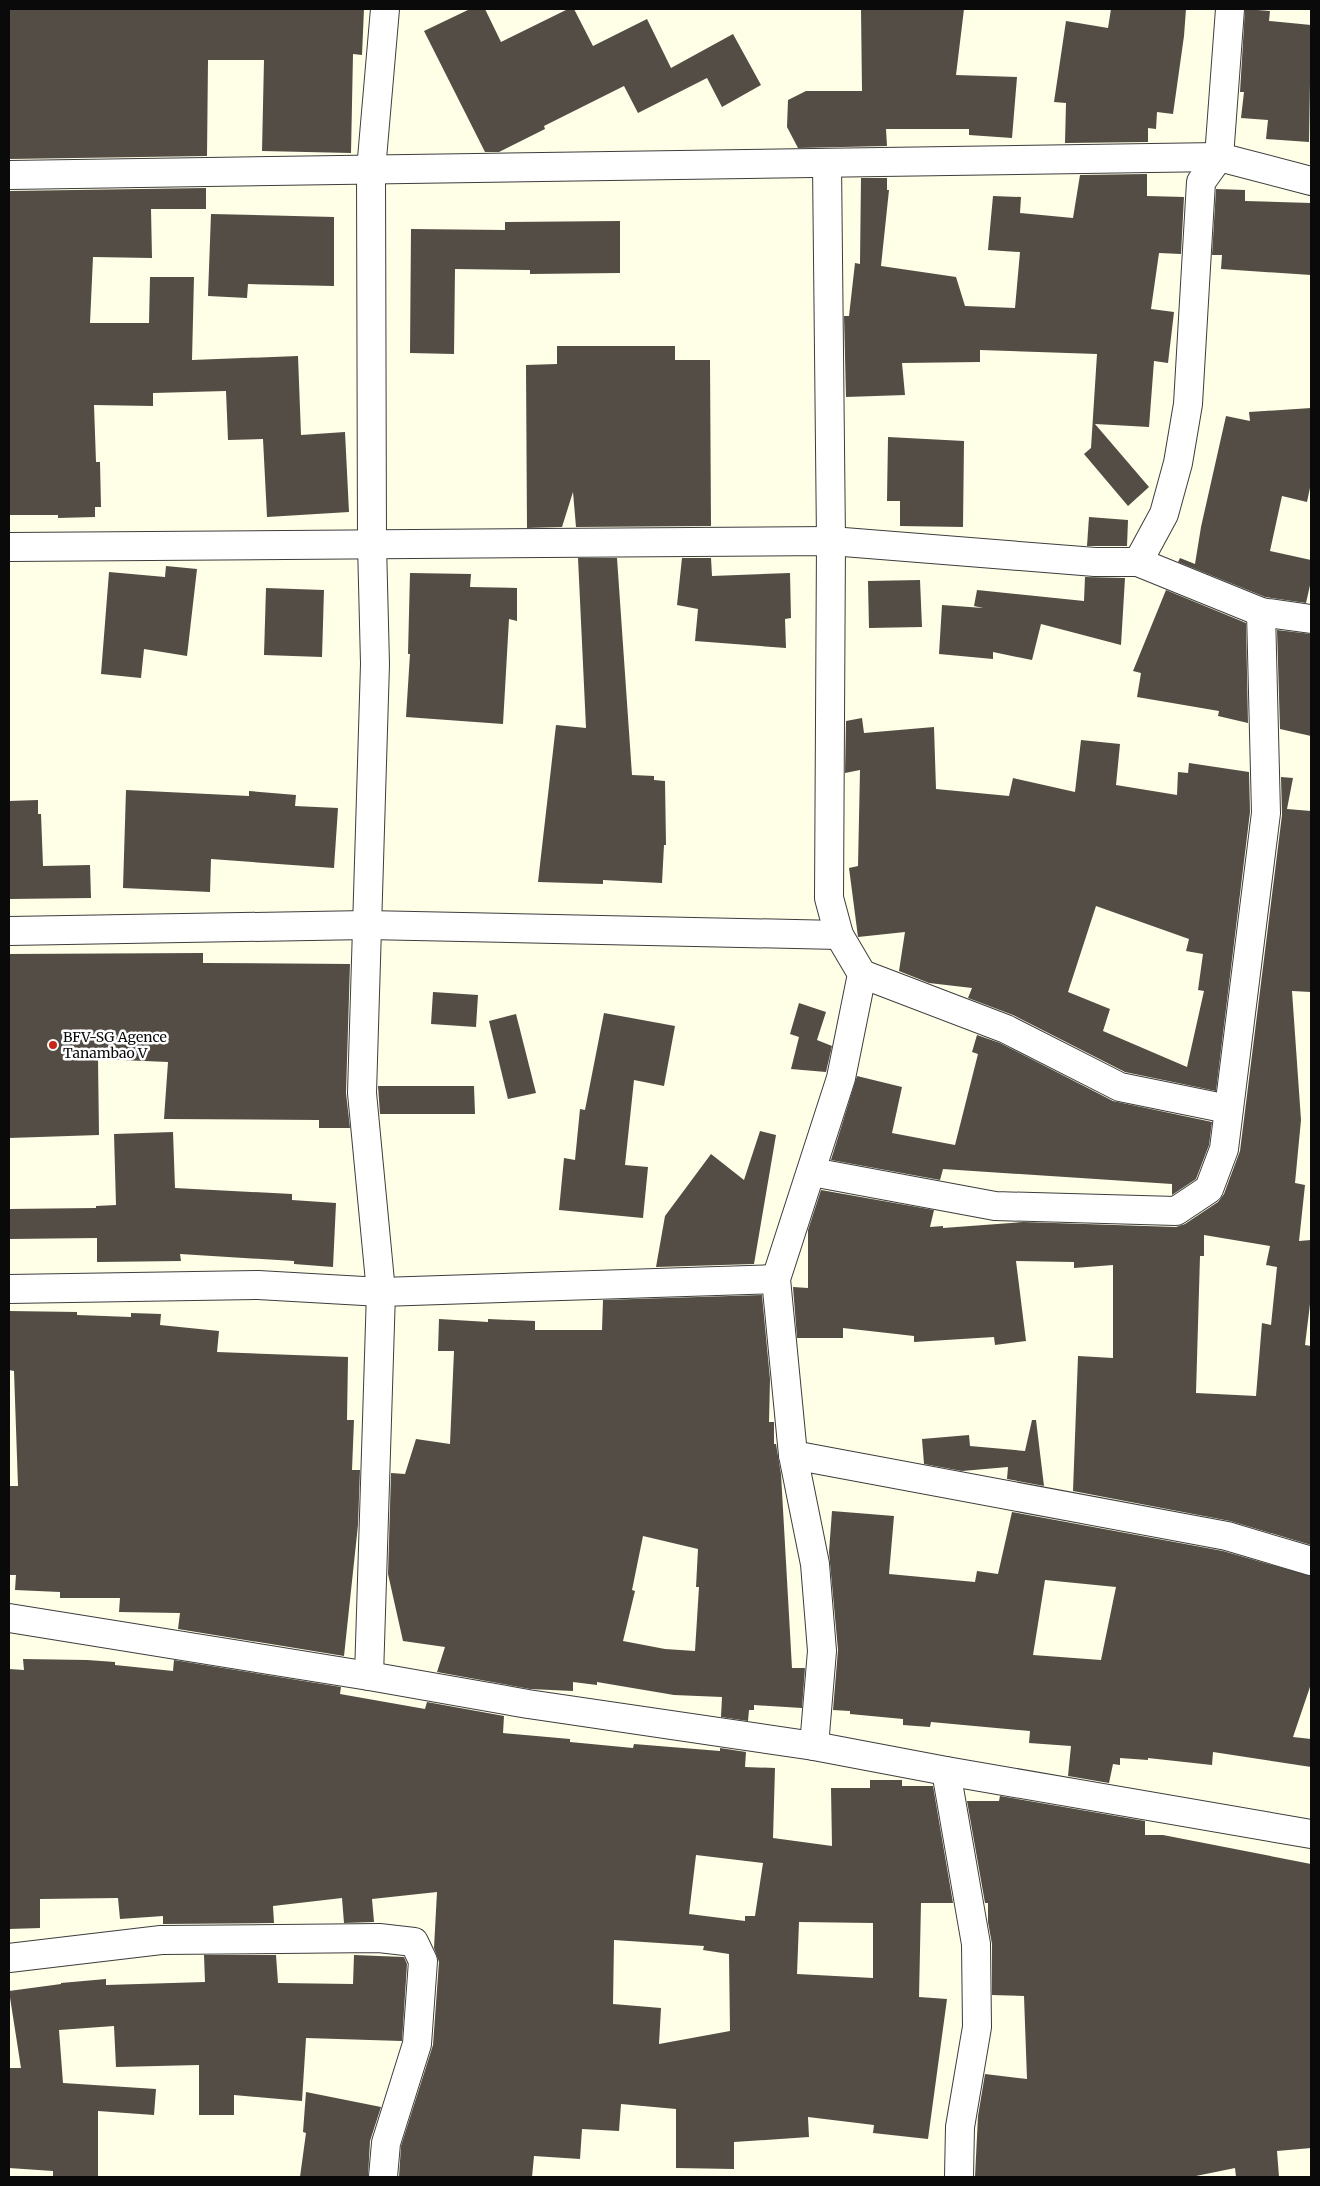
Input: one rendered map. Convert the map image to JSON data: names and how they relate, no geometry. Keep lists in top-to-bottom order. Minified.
{"places":["BFV-SG Agence Tanambao V"]}
